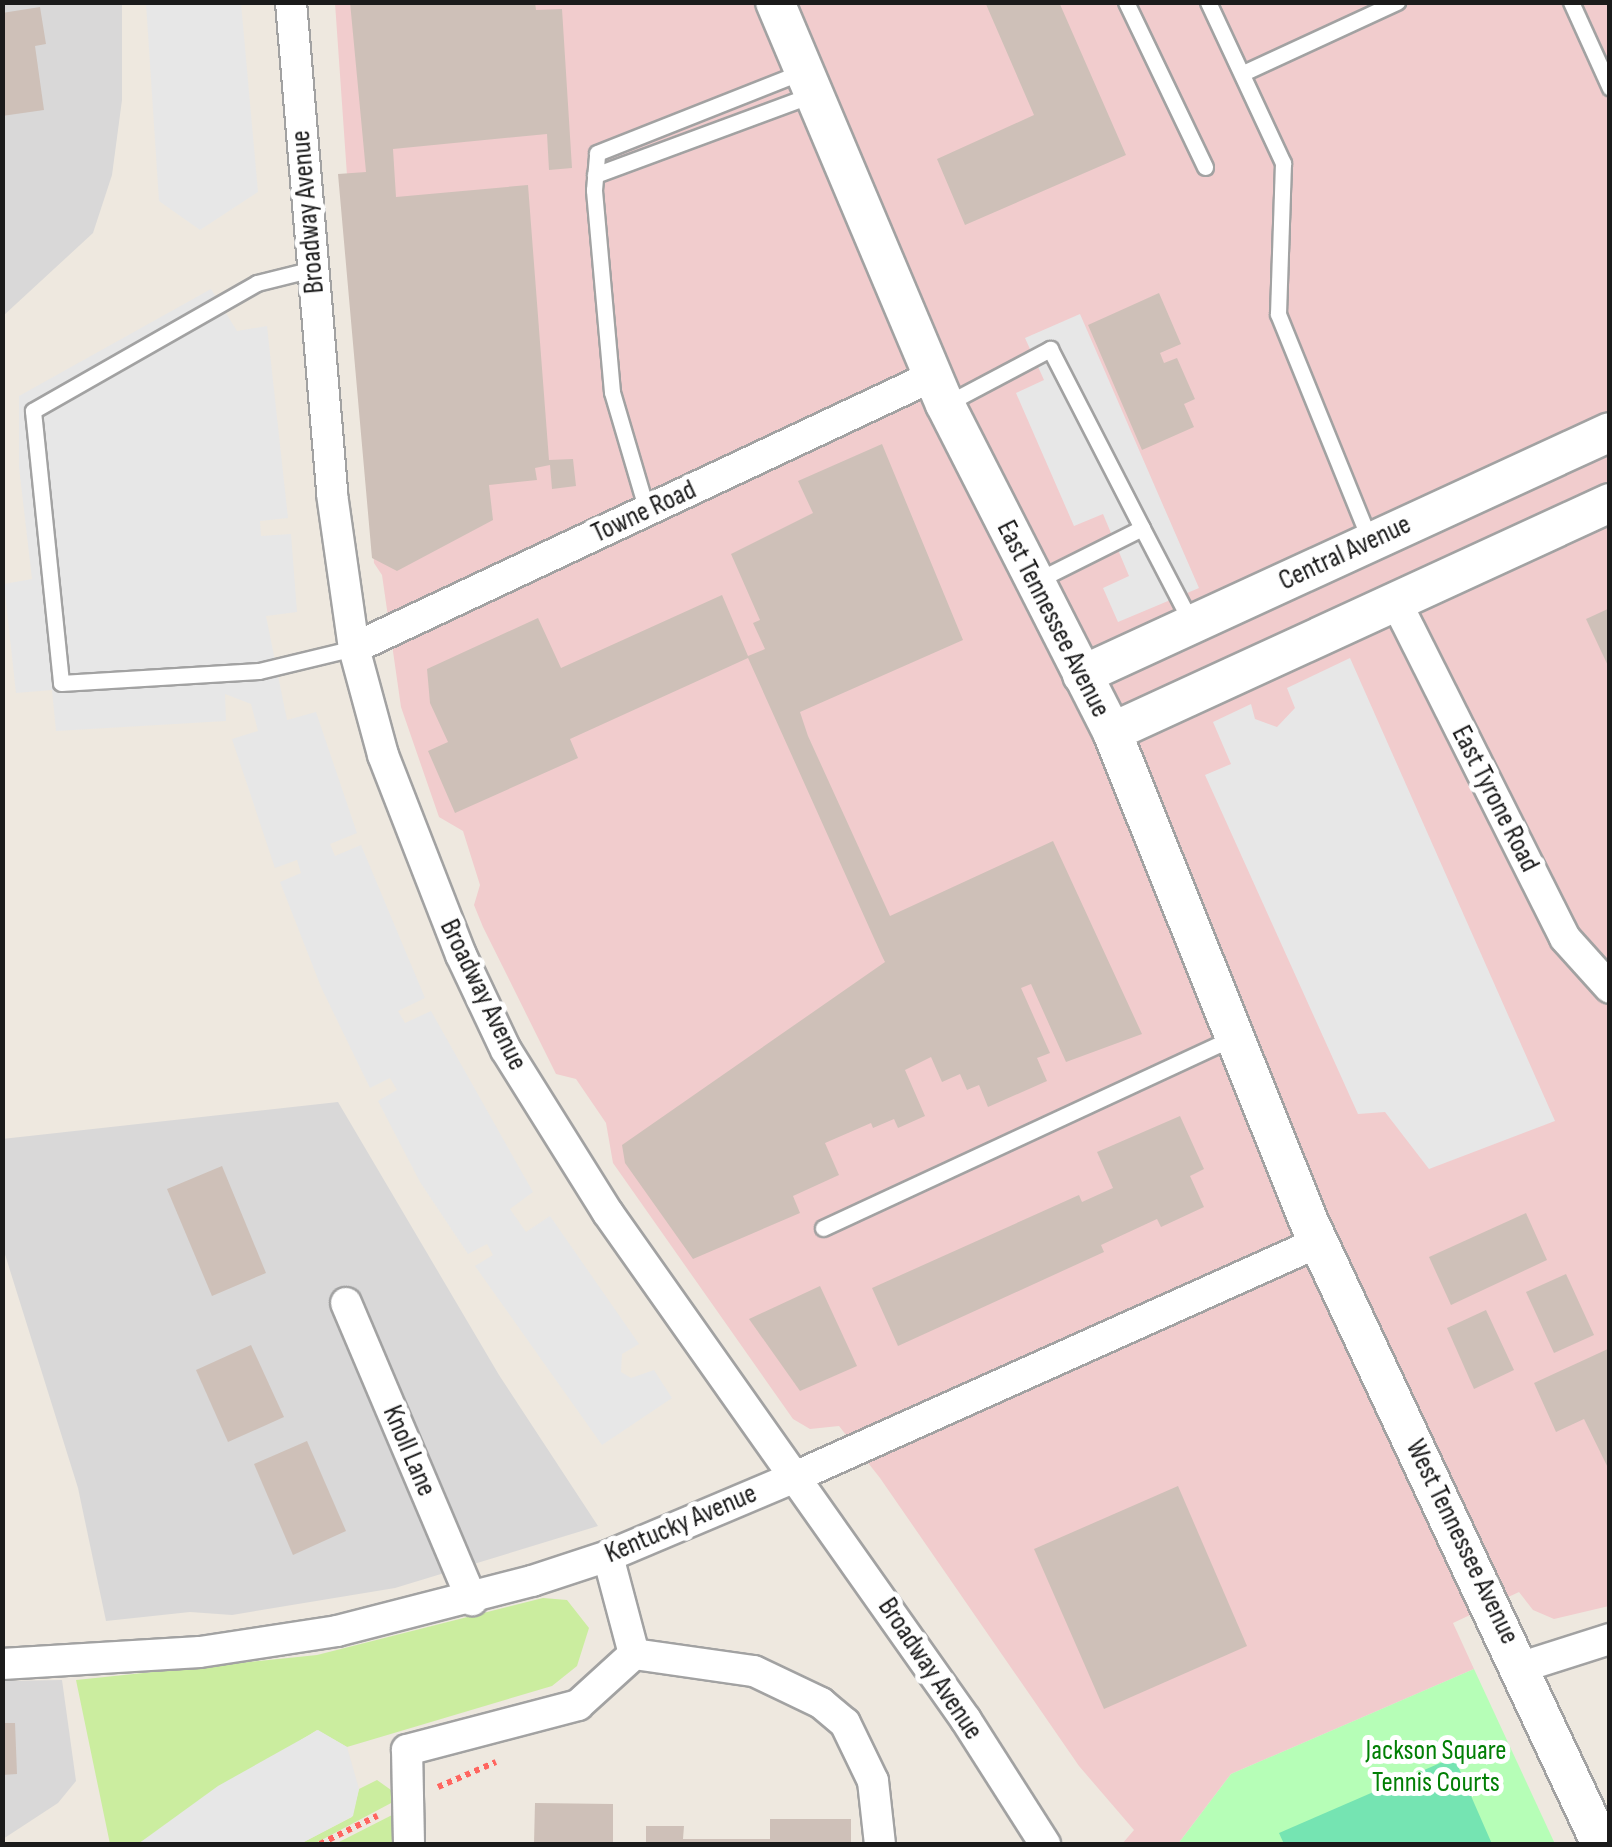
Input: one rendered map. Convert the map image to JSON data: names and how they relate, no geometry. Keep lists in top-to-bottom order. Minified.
{"streets":{"street":["Broadway Avenue","Towne Road","Central Avenue","East Tennessee Avenue","East Tyrone Road","Knoll Lane","Kentucky Avenue","West Tennessee Avenue"]},"crossings":[["Broadway Avenue","Towne Road"],["Broadway Avenue","Kentucky Avenue"],["Towne Road","East Tennessee Avenue"],["Central Avenue","East Tennessee Avenue"],["East Tennessee Avenue","Kentucky Avenue"],["East Tennessee Avenue","West Tennessee Avenue"],["Knoll Lane","Kentucky Avenue"],["Kentucky Avenue","West Tennessee Avenue"]],"parks":["Jackson Square Tennis Courts"]}
